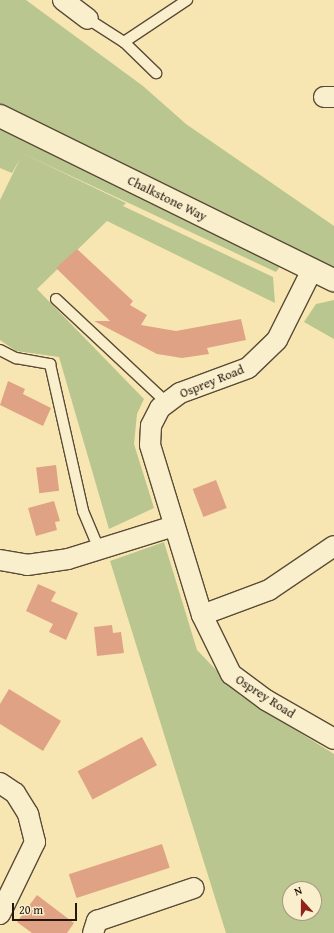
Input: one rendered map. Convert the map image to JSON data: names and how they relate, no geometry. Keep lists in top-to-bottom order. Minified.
{"streets":{"street":["Chalkstone Way","Osprey Road"]},"crossings":[["Chalkstone Way","Osprey Road"]],"scale_bar":"20 m","north":"top"}
